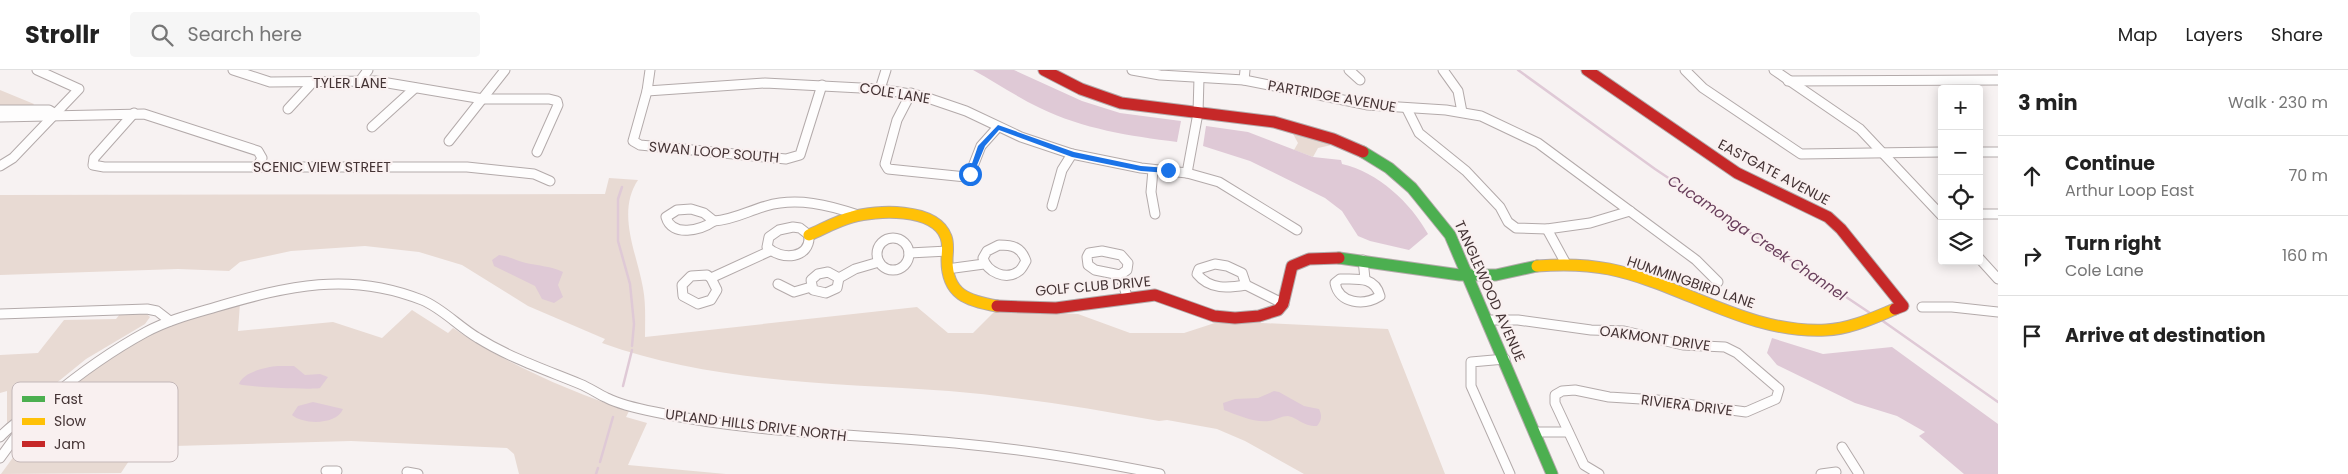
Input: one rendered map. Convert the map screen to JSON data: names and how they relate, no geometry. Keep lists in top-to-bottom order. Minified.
{"streets":{"street":["TYLER LANE","COLE LANE","PARTRIDGE AVENUE","SWAN LOOP SOUTH","SCENIC VIEW STREET","EASTGATE AVENUE","HUMMINGBIRD LANE","GOLF CLUB DRIVE","TANGLEWOOD AVENUE","OAKMONT DRIVE","RIVIERA DRIVE","UPLAND HILLS DRIVE NORTH"]},"crossings":[["COLE LANE","SWAN LOOP SOUTH"],["EASTGATE AVENUE","HUMMINGBIRD LANE"],["HUMMINGBIRD LANE","TANGLEWOOD AVENUE"],["TANGLEWOOD AVENUE","OAKMONT DRIVE"],["OAKMONT DRIVE","RIVIERA DRIVE"]],"water":["Cucamonga Creek Channel"],"legend":["Fast","Slow","Jam"],"page":{"header":"Strollr","search":"Search here","nav":["Map","Layers","Share"],"heading":["3 min","Walk · 230 m"],"map_buttons":["+","−"],"list":[["Continue","Arthur Loop East","70 m"],["Turn right","Cole Lane","160 m"],"Arrive at destination"]}}
